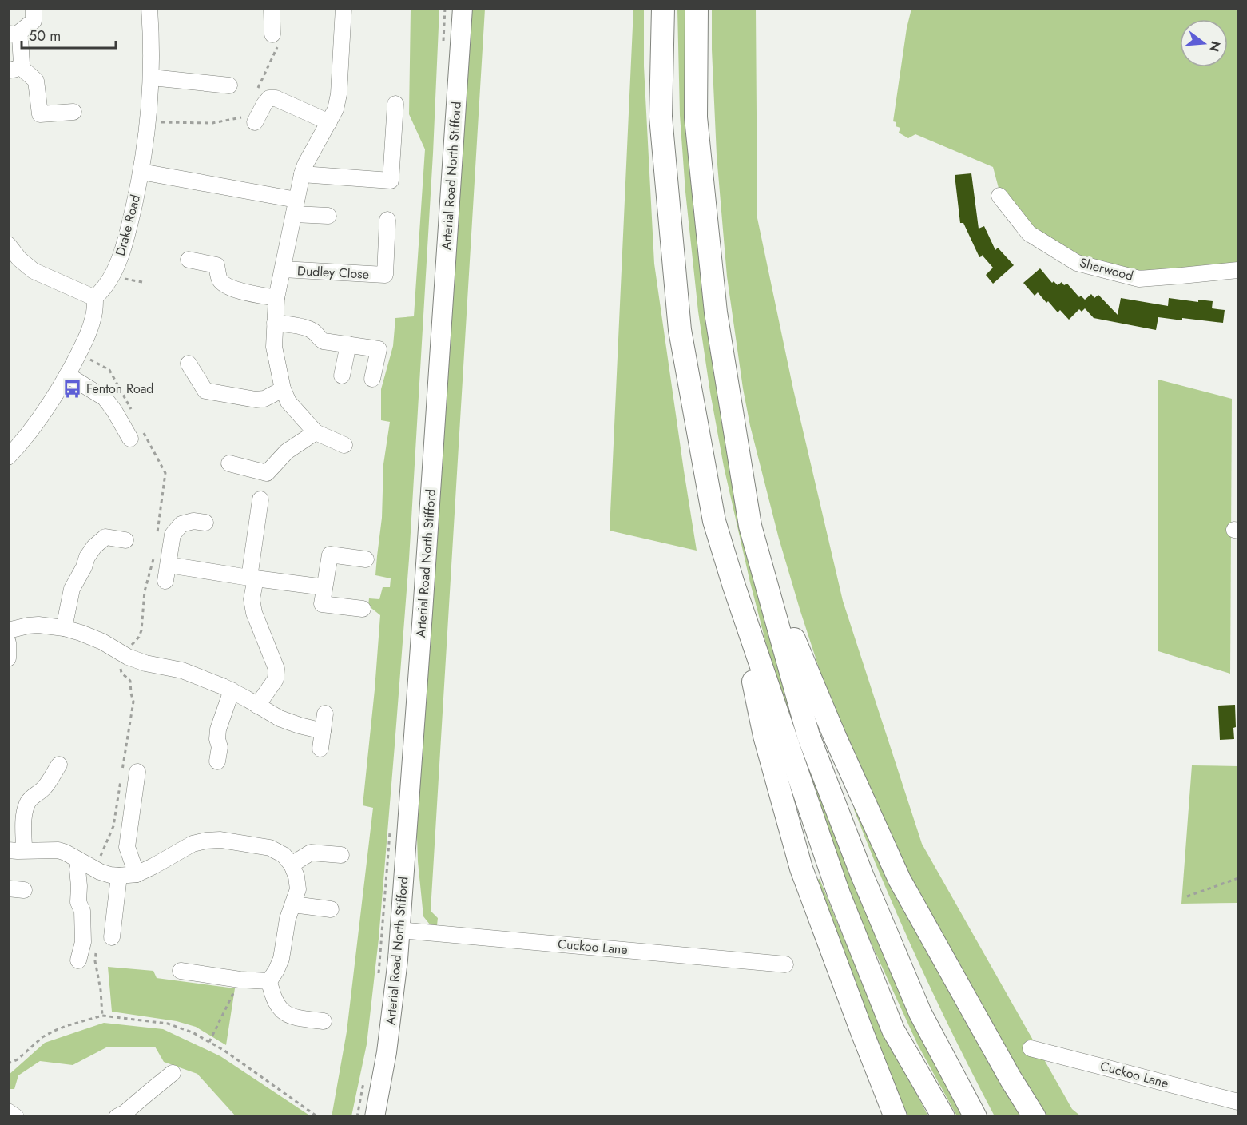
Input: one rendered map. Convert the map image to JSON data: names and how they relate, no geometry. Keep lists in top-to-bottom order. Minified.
{"streets":{"main road":["Arterial Road North Stifford"],"street":["Drake Road","Sherwood","Dudley Close","Cuckoo Lane"]},"crossings":[["Arterial Road North Stifford","Cuckoo Lane"]],"places":{"bus stop":["Fenton Road"]},"scale_bar":"50 m","north":"right"}
